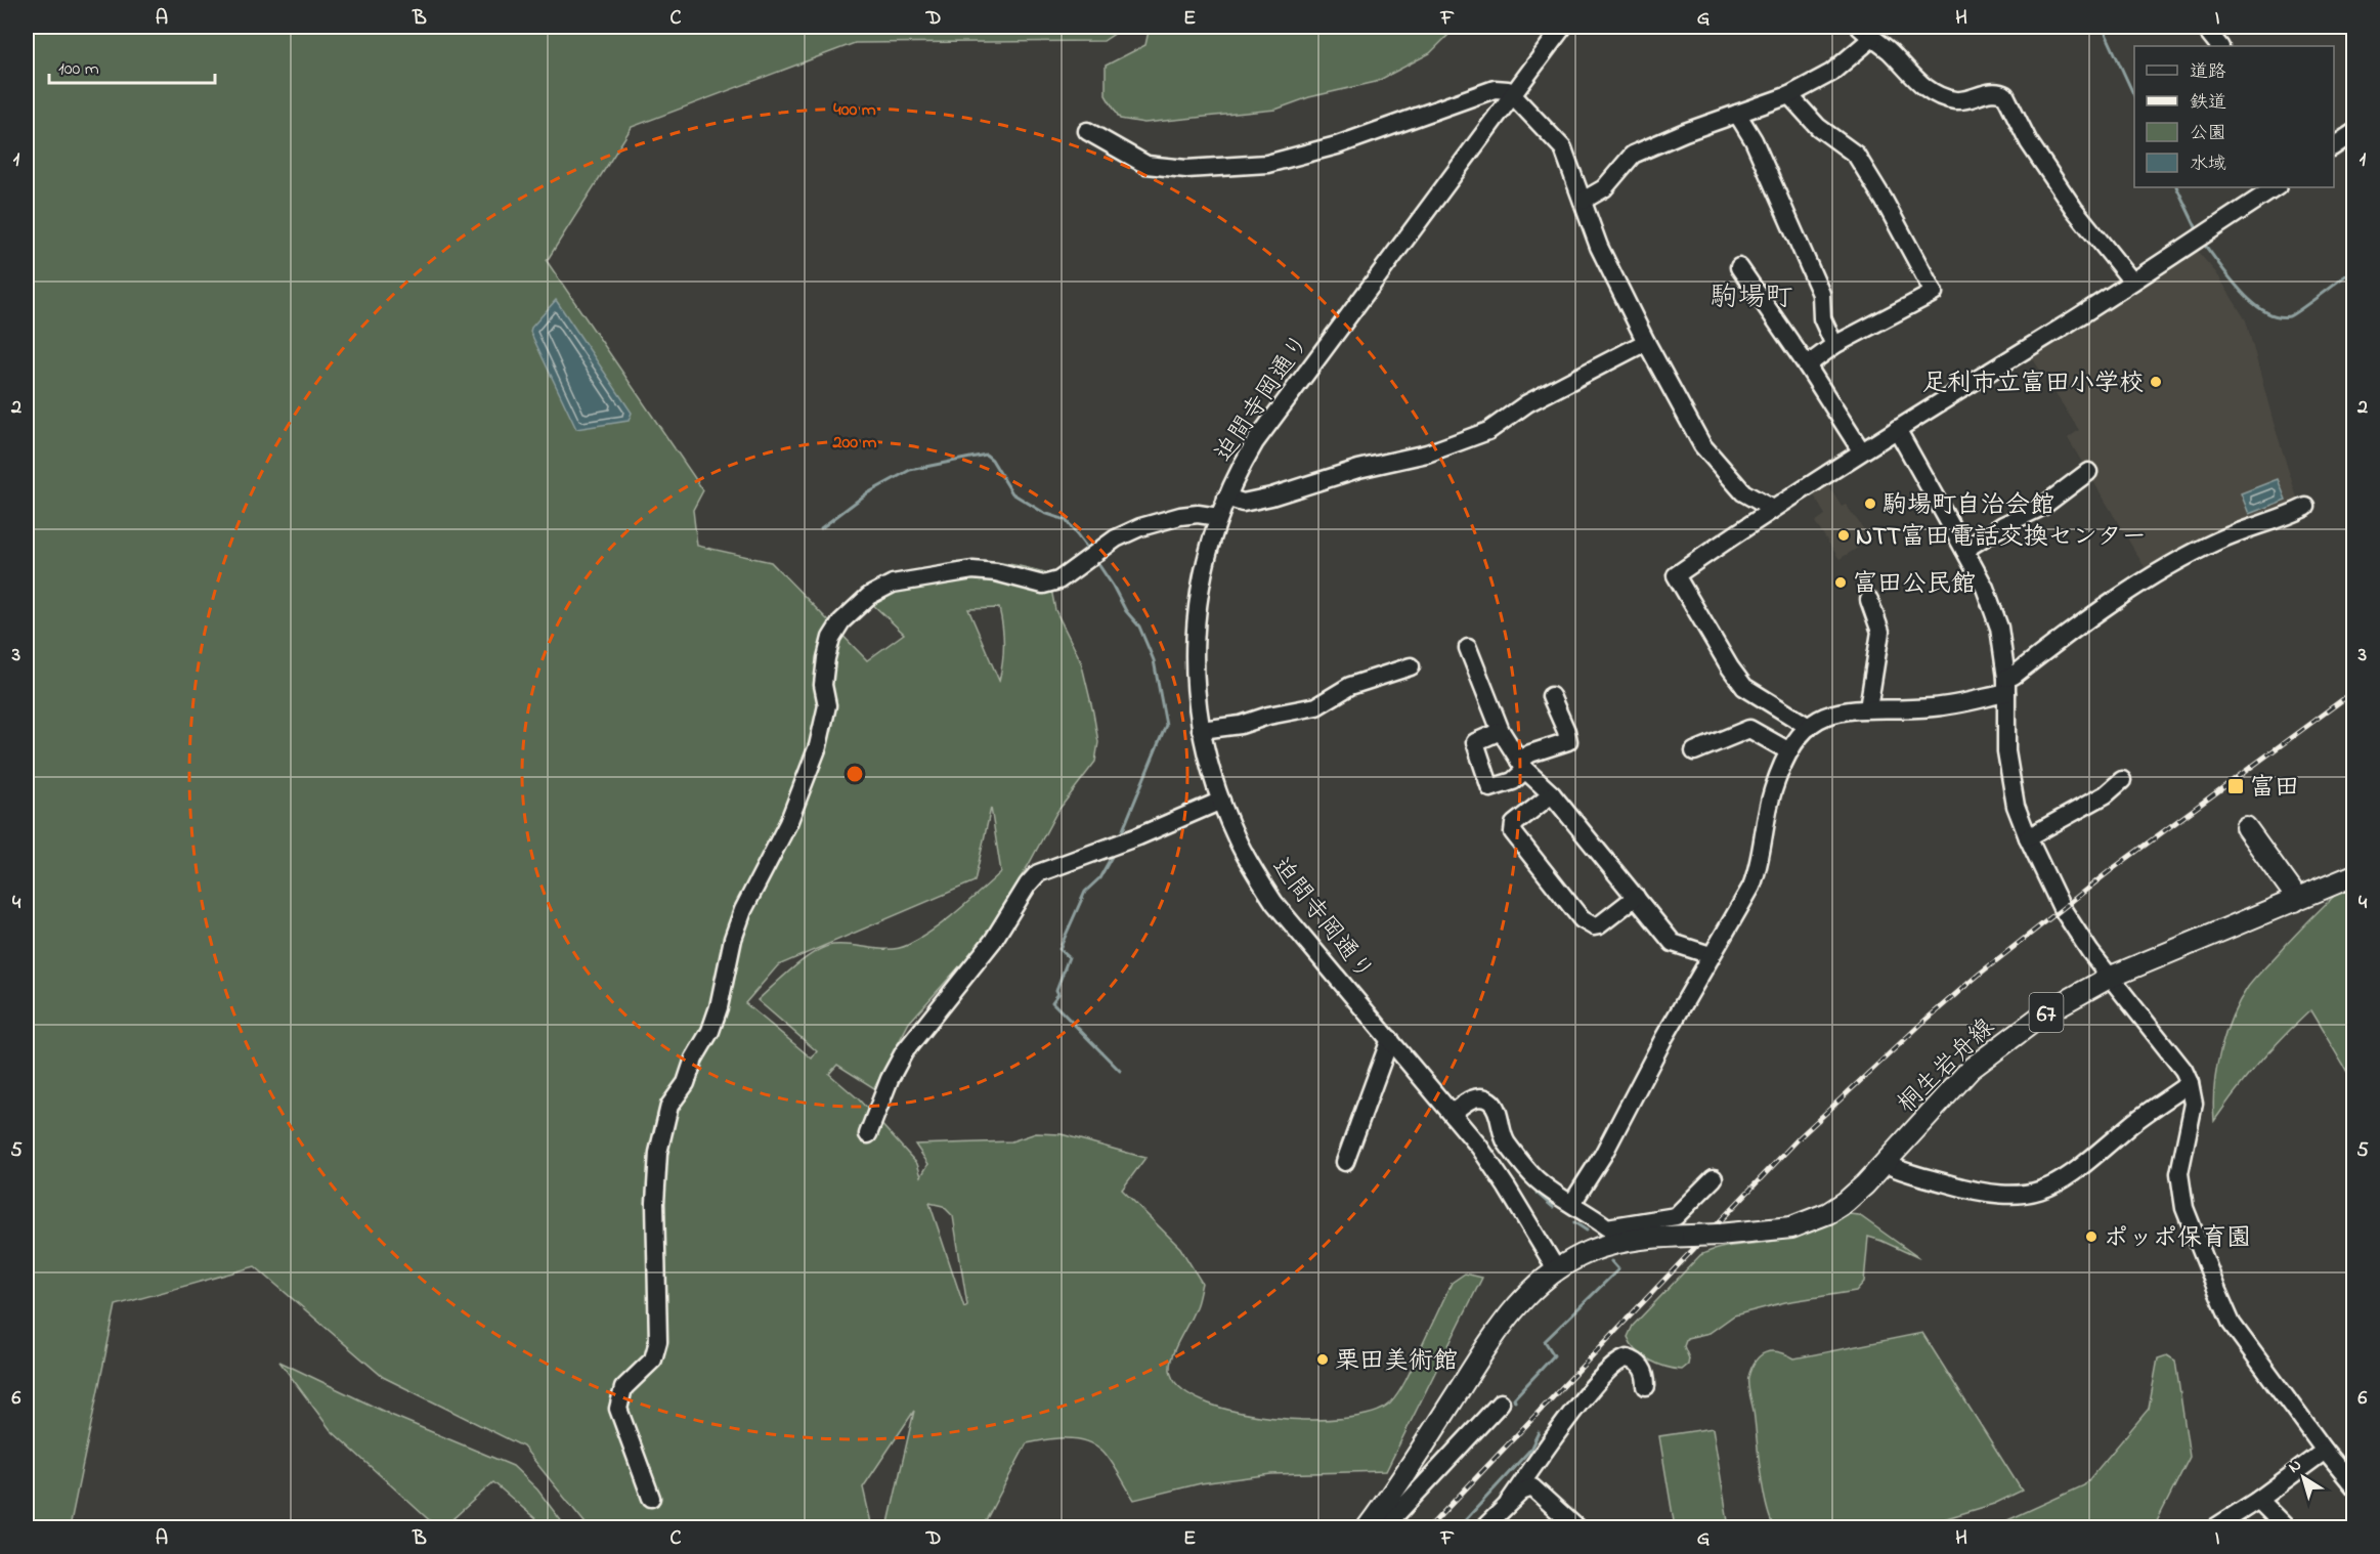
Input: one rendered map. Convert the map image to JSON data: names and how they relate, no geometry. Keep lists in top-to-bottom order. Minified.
{"streets":{"main road":["67","桐生岩舟線"],"street":["迫間寺岡通り"]},"crossings":[["迫間寺岡通り","67"],["迫間寺岡通り","桐生岩舟線"],["67","桐生岩舟線"]],"districts":["駒場町"],"places":{"other":["足利市立富田小学校","駒場町自治会館","NTT富田電話交換センター","富田公民館","ポッポ保育園","栗田美術館"],"transit":["富田"]},"legend":["道路","鉄道","公園","水域"],"scale_bar":"100 m","north":"top left","grid":{"columns":["A","B","C","D","E","F","G","H","I"],"rows":["1","2","3","4","5","6"]},"rings":["400 m","200 m"]}
